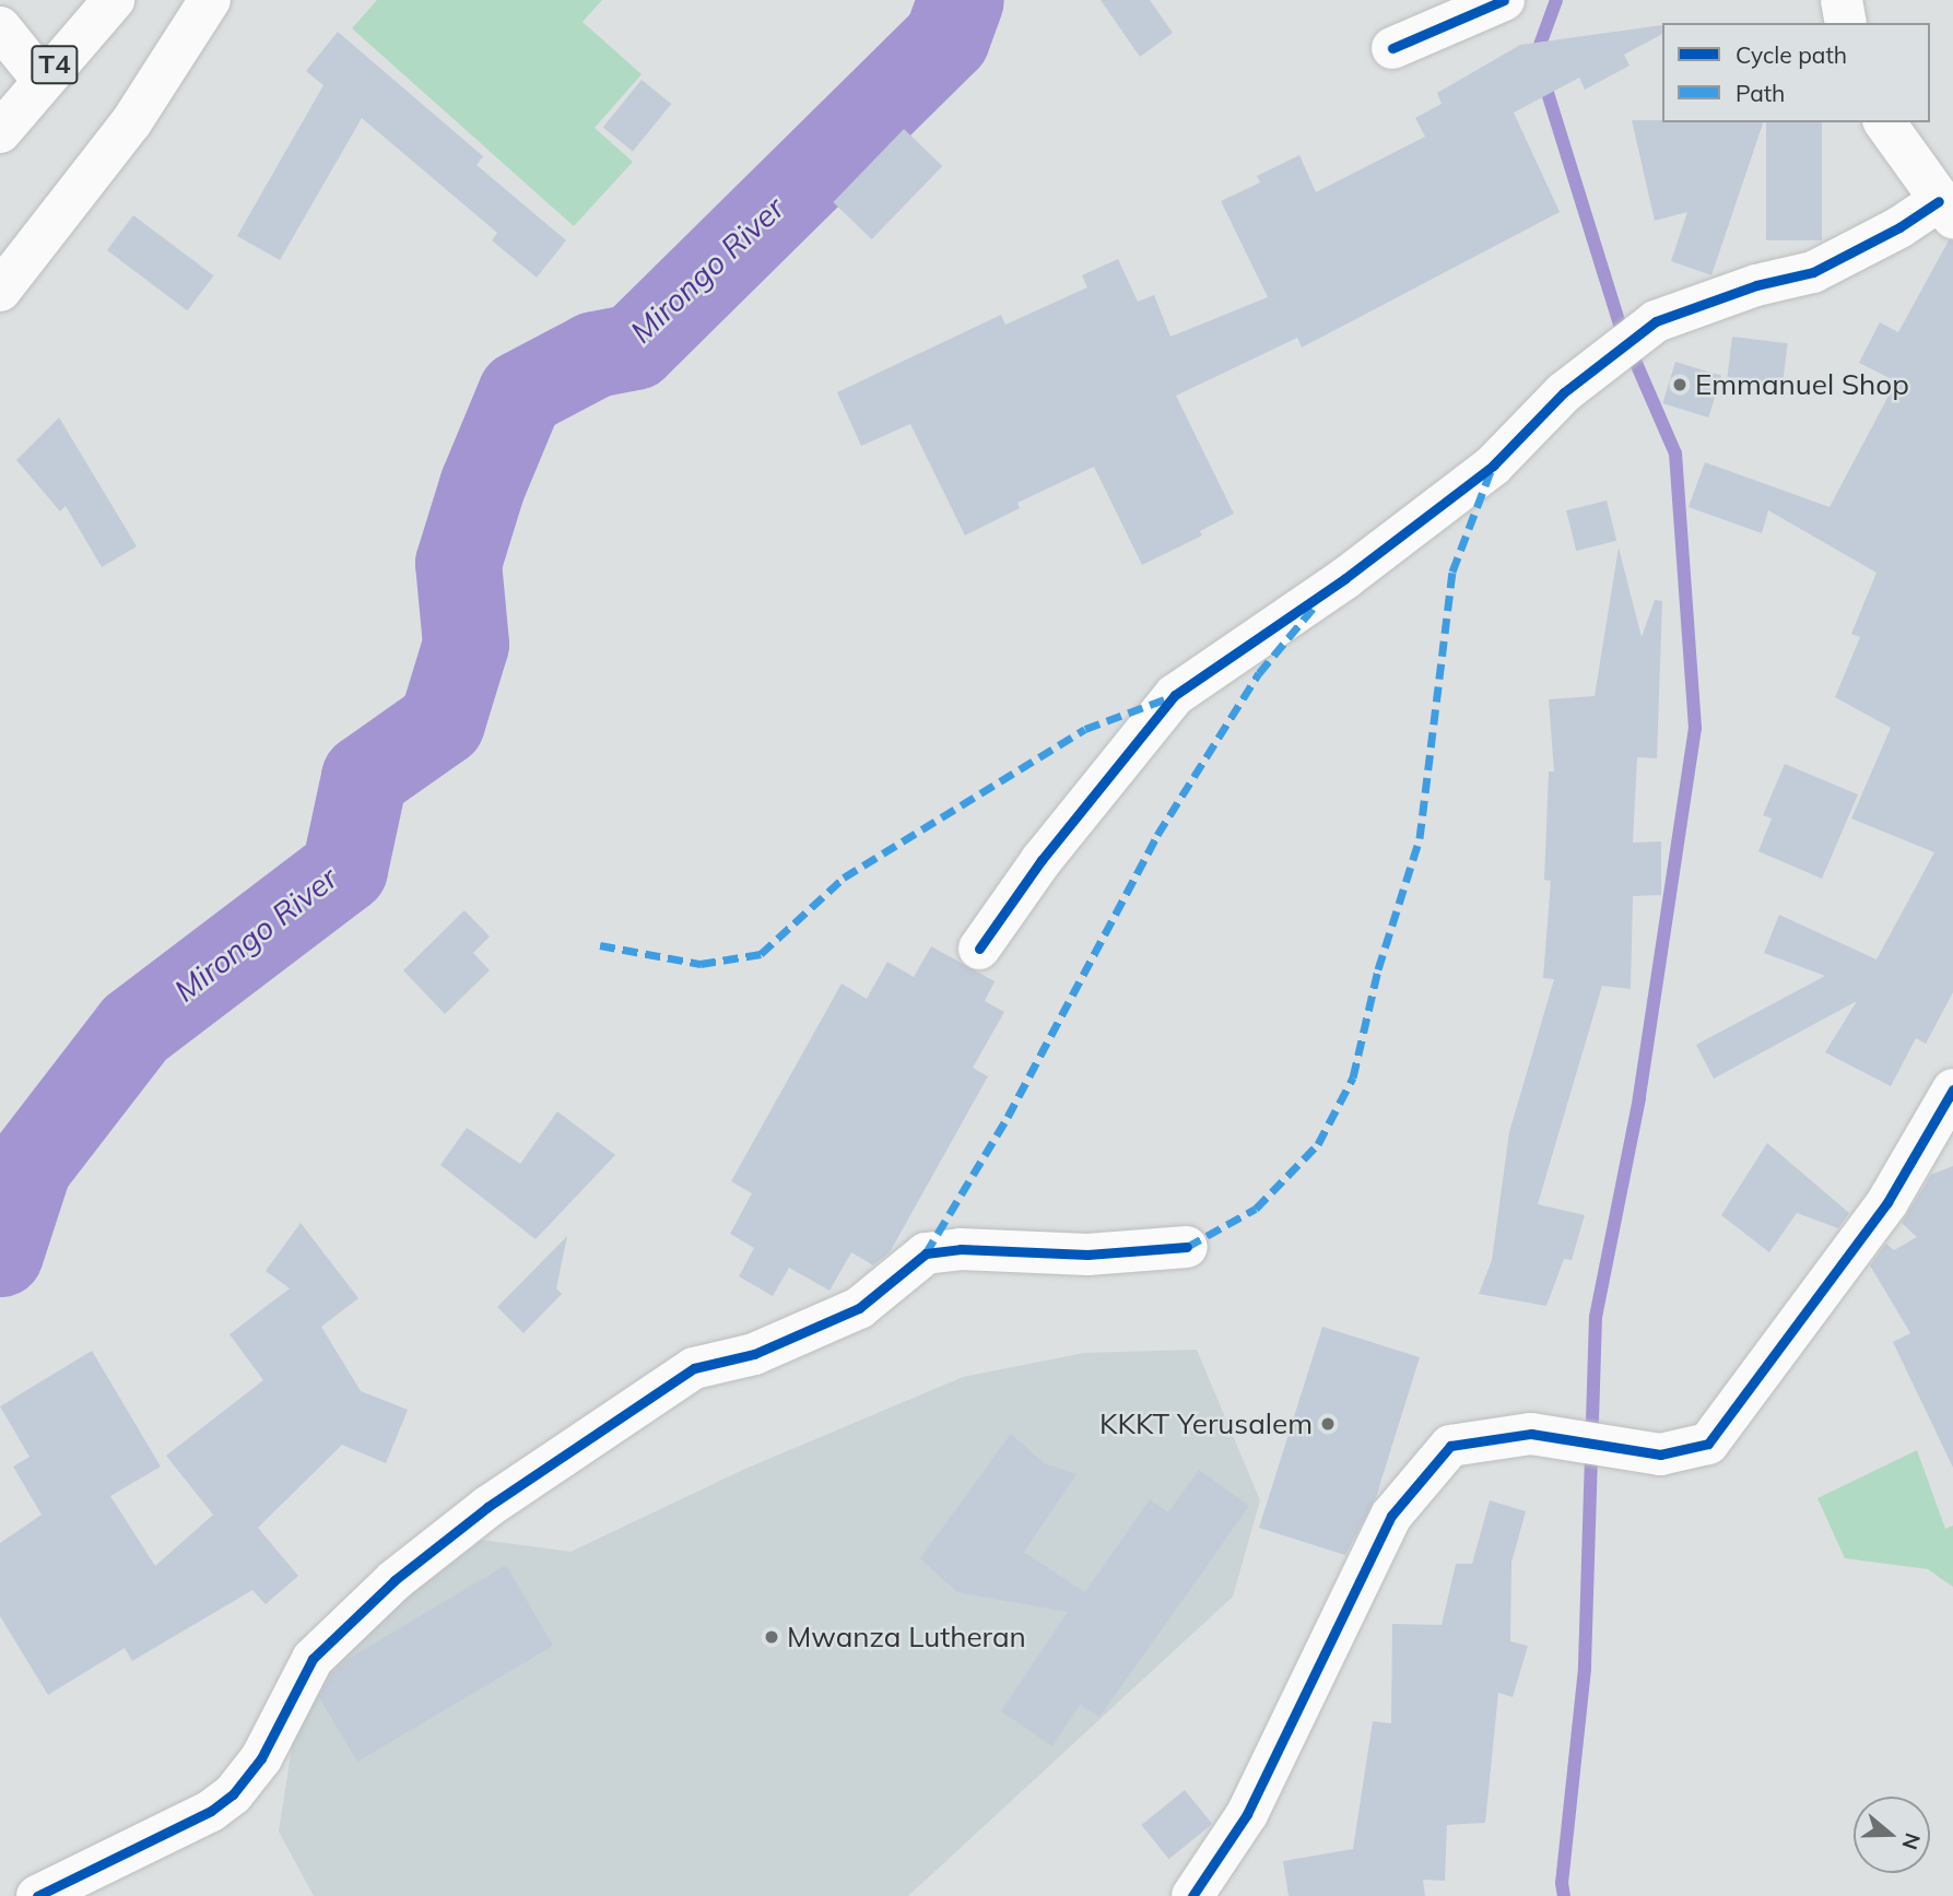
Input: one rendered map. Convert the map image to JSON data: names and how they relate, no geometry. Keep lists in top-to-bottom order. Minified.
{"streets":{"main road":["T4"]},"water":["Mirongo River"],"places":["Emmanuel Shop","KKKT Yerusalem","Mwanza Lutheran"],"legend":["Cycle path","Path"],"north":"right"}
